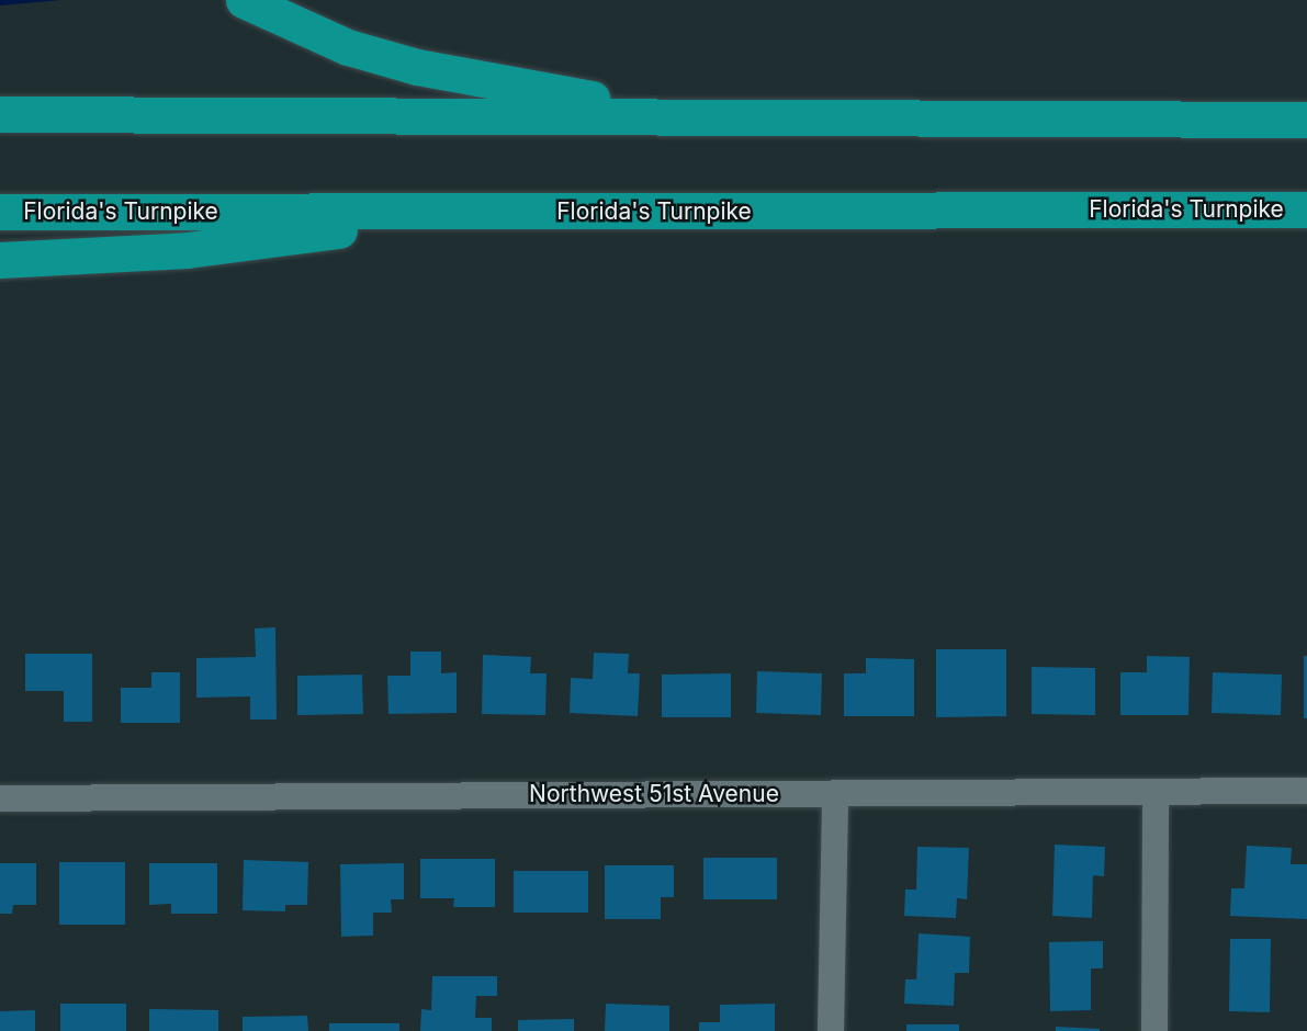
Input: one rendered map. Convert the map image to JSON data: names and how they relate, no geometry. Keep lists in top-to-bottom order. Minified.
{"streets":{"highway":["Florida's Turnpike"],"street":["Northwest 51st Avenue"]}}
